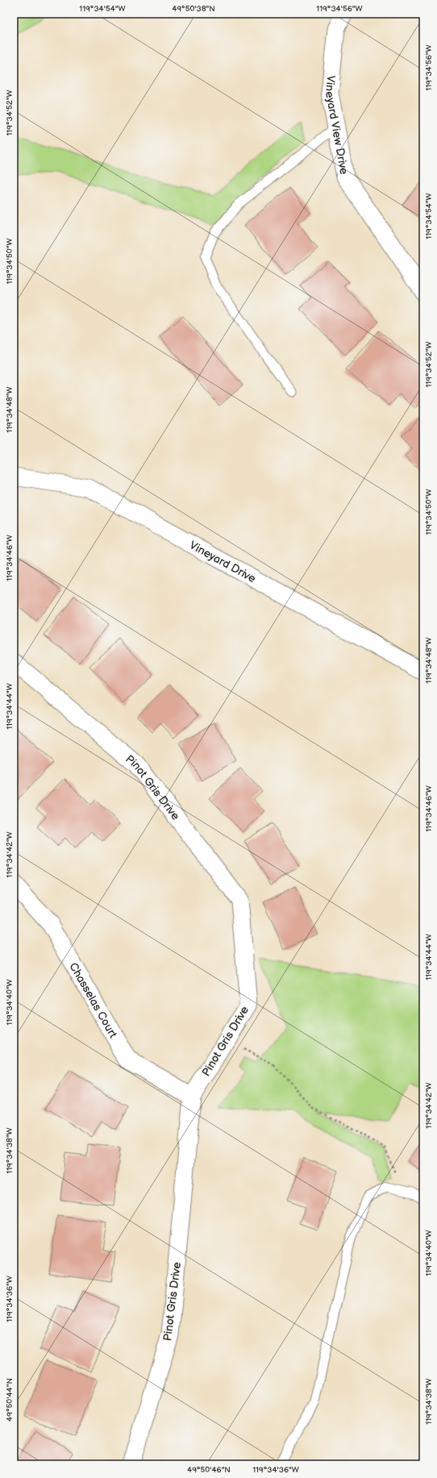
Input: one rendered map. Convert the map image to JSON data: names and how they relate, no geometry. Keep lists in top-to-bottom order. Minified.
{"streets":{"street":["Vineyard View Drive","Vineyard Drive","Pinot Gris Drive","Chasselas Court"]},"crossings":[["Pinot Gris Drive","Chasselas Court"]],"coordinates":["119°34'54\"W","49°50'38\"N","119°34'56\"W","119°34'52\"W","119°34'50\"W","119°34'48\"W","119°34'46\"W","119°34'44\"W","119°34'42\"W","119°34'40\"W","119°34'38\"W","119°34'36\"W","49°50'44\"N","49°50'46\"N"]}
